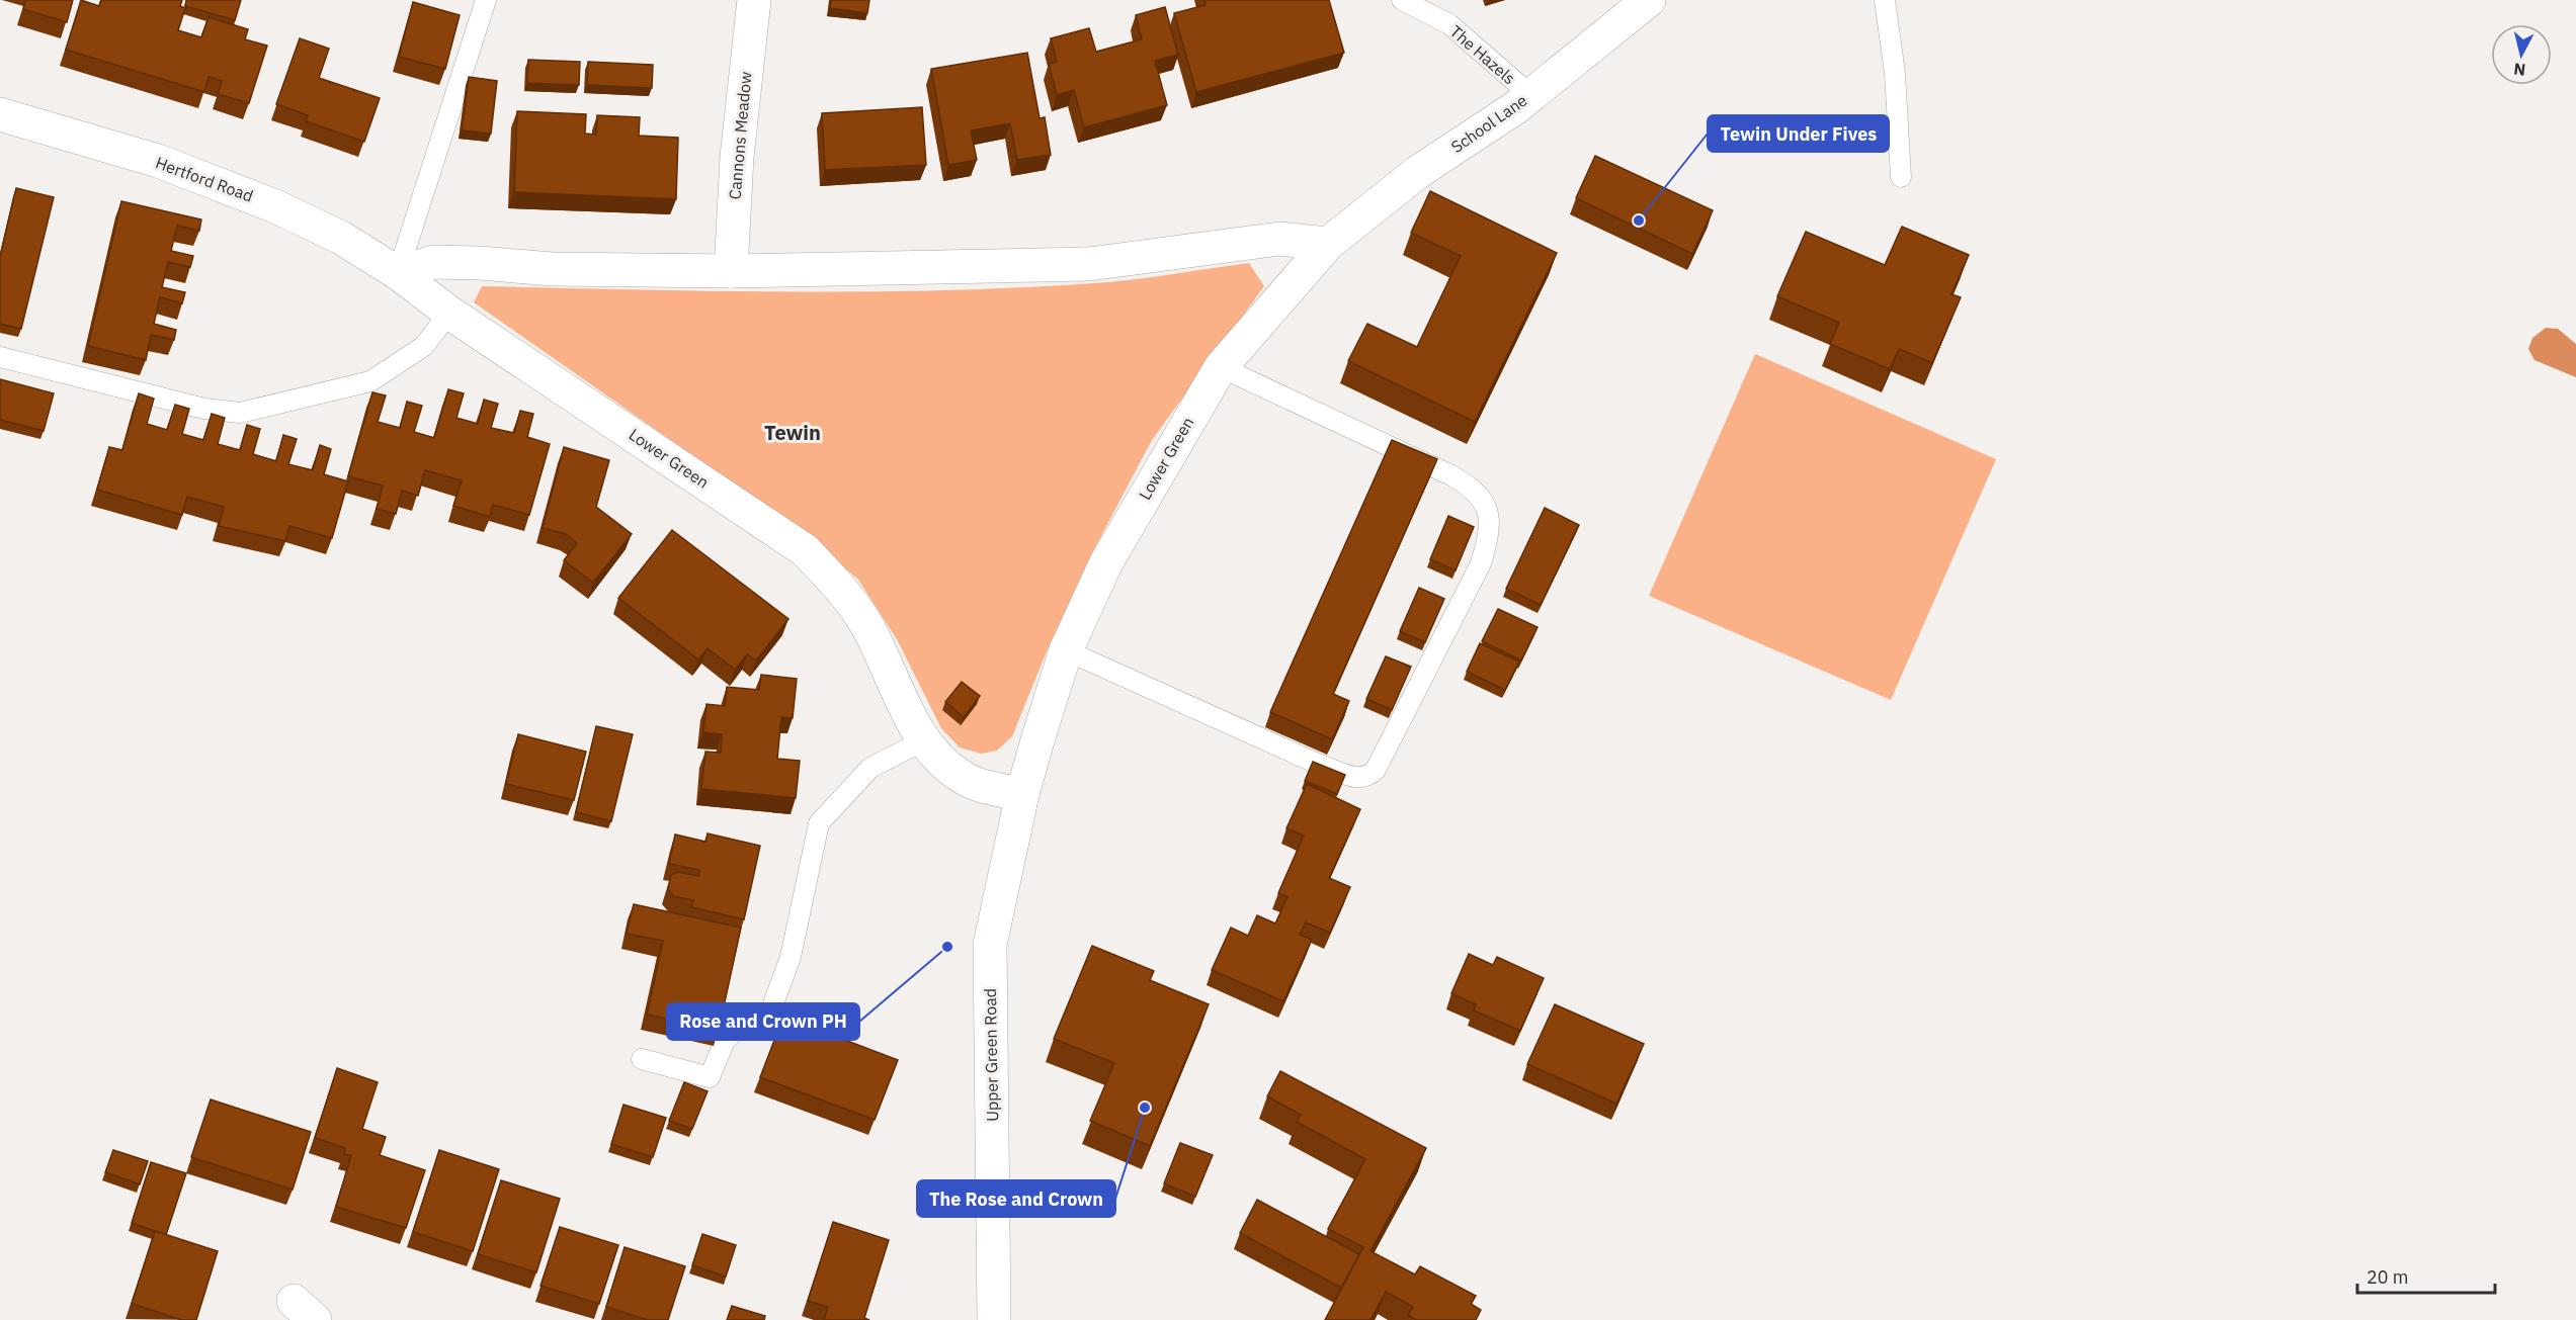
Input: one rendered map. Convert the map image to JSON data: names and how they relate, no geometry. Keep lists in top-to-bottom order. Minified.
{"streets":{"street":["School Lane","Cannons Meadow","Hertford Road","Lower Green","Upper Green Road"],"lane":["The Hazels"]},"crossings":[["The Hazels","School Lane"],["School Lane","Lower Green"],["Hertford Road","Lower Green"],["Lower Green","Upper Green Road"]],"districts":["Tewin"],"places":["Tewin Under Fives","Rose and Crown PH","The Rose and Crown"],"scale_bar":"20 m","north":"bottom"}
